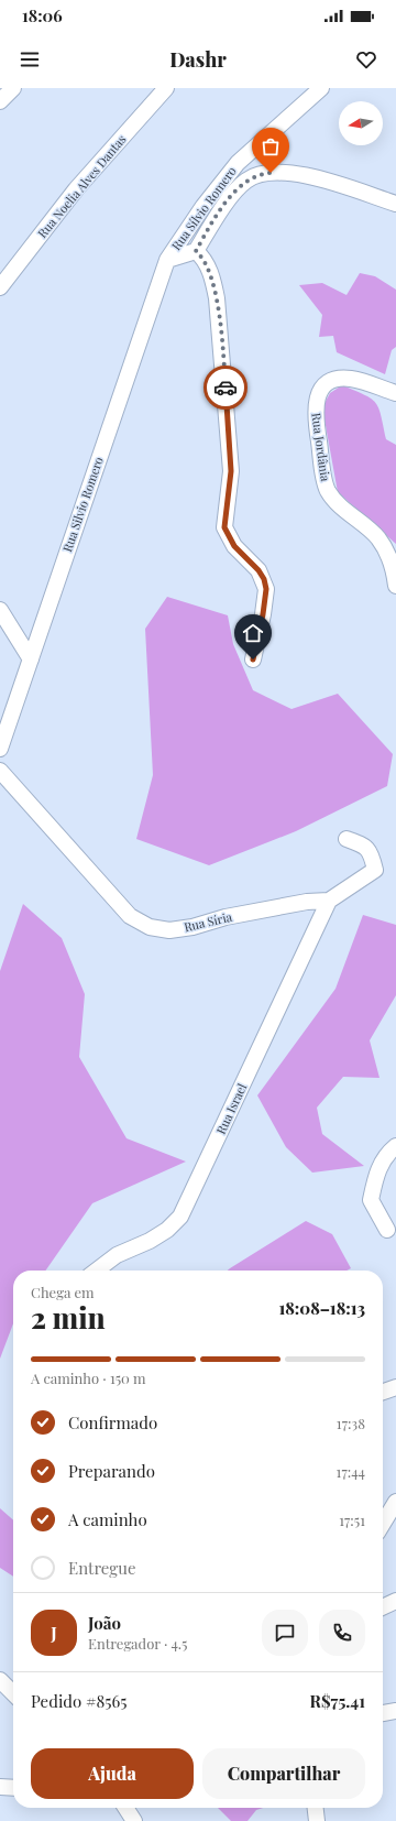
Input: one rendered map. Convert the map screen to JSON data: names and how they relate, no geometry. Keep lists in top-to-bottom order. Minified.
{"streets":{"street":["Rua Noelia Alves Dantas","Rua Sílvio Romero","Rua Jordânia","Rua Silvio Romero","Rua Síria","Rua Israel"]},"crossings":[["Rua Sílvio Romero","Rua Silvio Romero"],["Rua Síria","Rua Israel"]],"north":"left","page":{"status":"18:06","header":"Dashr","heading":["2 min","Chega em","18:08–18:13"],"panel":["João","Entregador · 4.5","Pedido #8565","R$75.41"],"bar":"A caminho · 150 m","list":[["Confirmado","17:38"],["Preparando","17:44"],["A caminho","17:51"],"Entregue"],"round":"J","buttons":["Ajuda","Compartilhar"]}}
